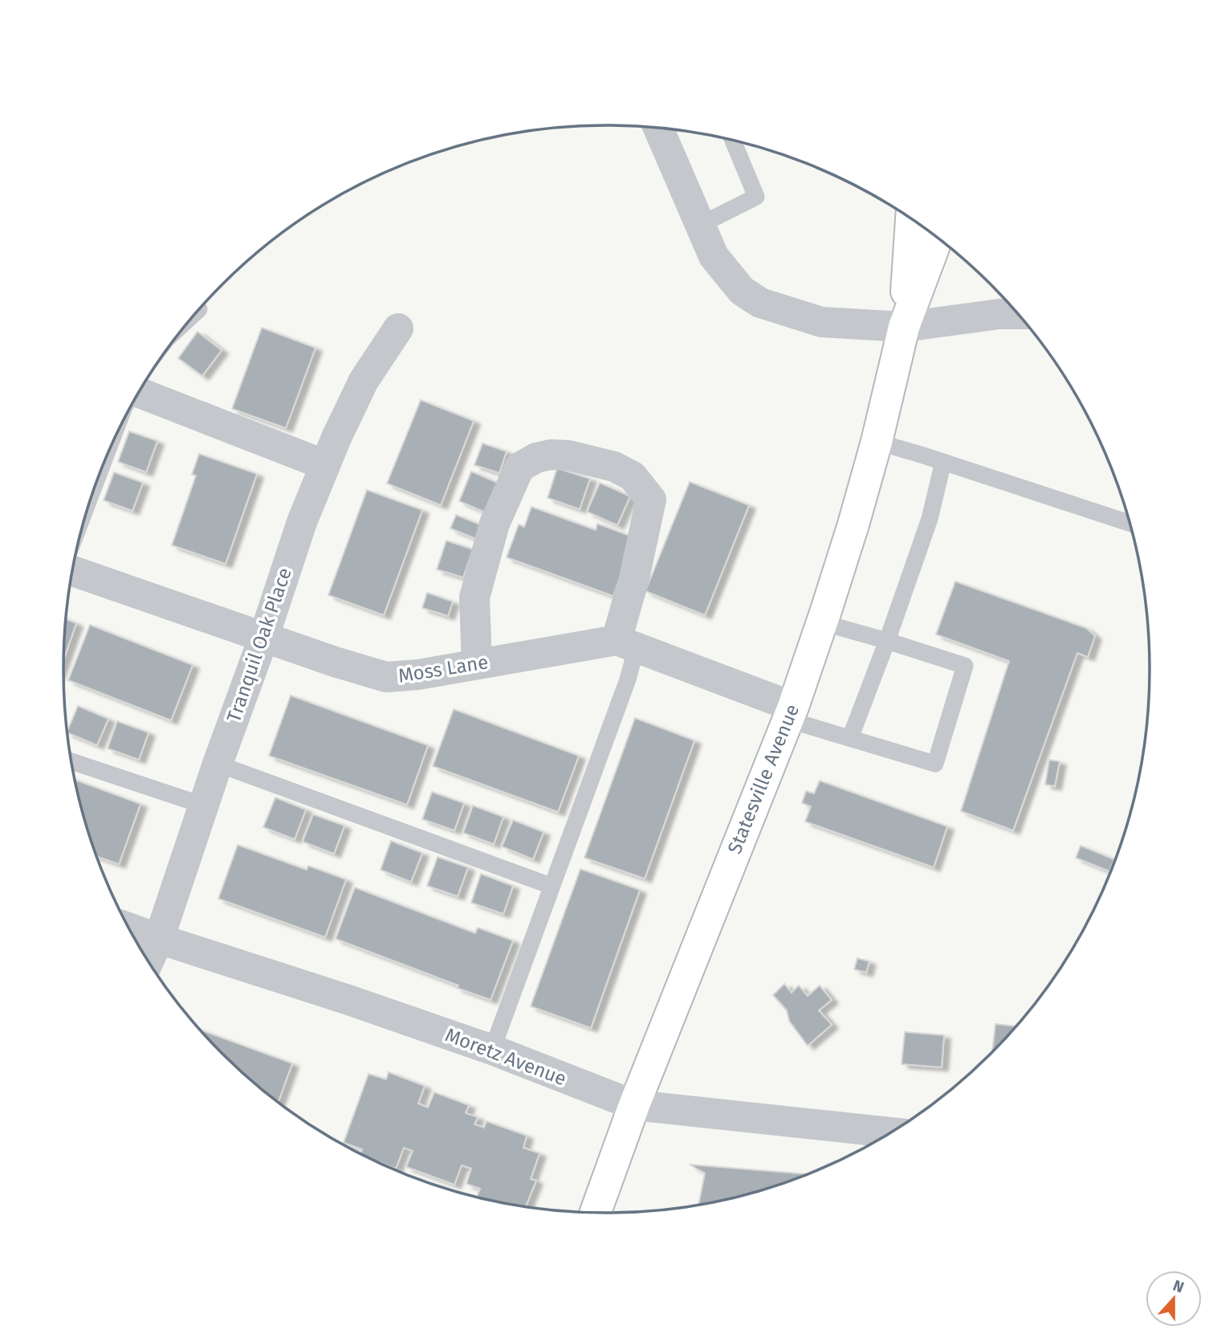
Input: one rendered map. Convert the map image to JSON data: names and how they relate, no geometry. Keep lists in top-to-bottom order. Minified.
{"streets":{"main road":["Statesville Avenue"],"street":["Tranquil Oak Place","Moss Lane","Moretz Avenue"]},"crossings":[["Tranquil Oak Place","Moss Lane"],["Tranquil Oak Place","Moretz Avenue"],["Statesville Avenue","Moretz Avenue"]],"north":"top"}
